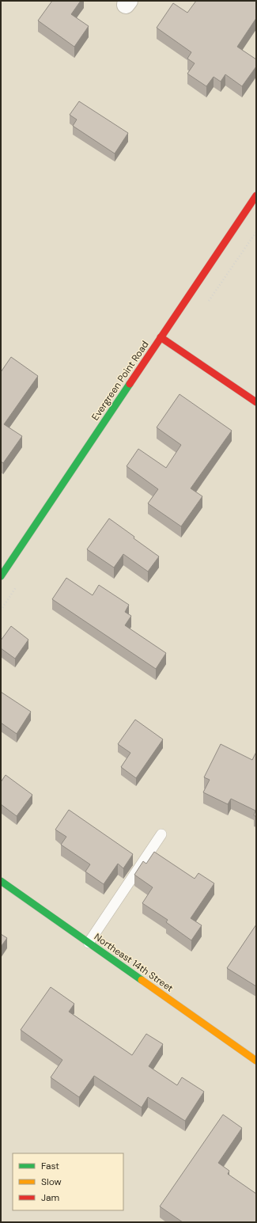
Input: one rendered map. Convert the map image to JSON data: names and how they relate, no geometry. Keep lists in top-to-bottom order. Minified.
{"streets":{"street":["Evergreen Point Road","Northeast 14th Street"]},"legend":["Fast","Slow","Jam"]}
